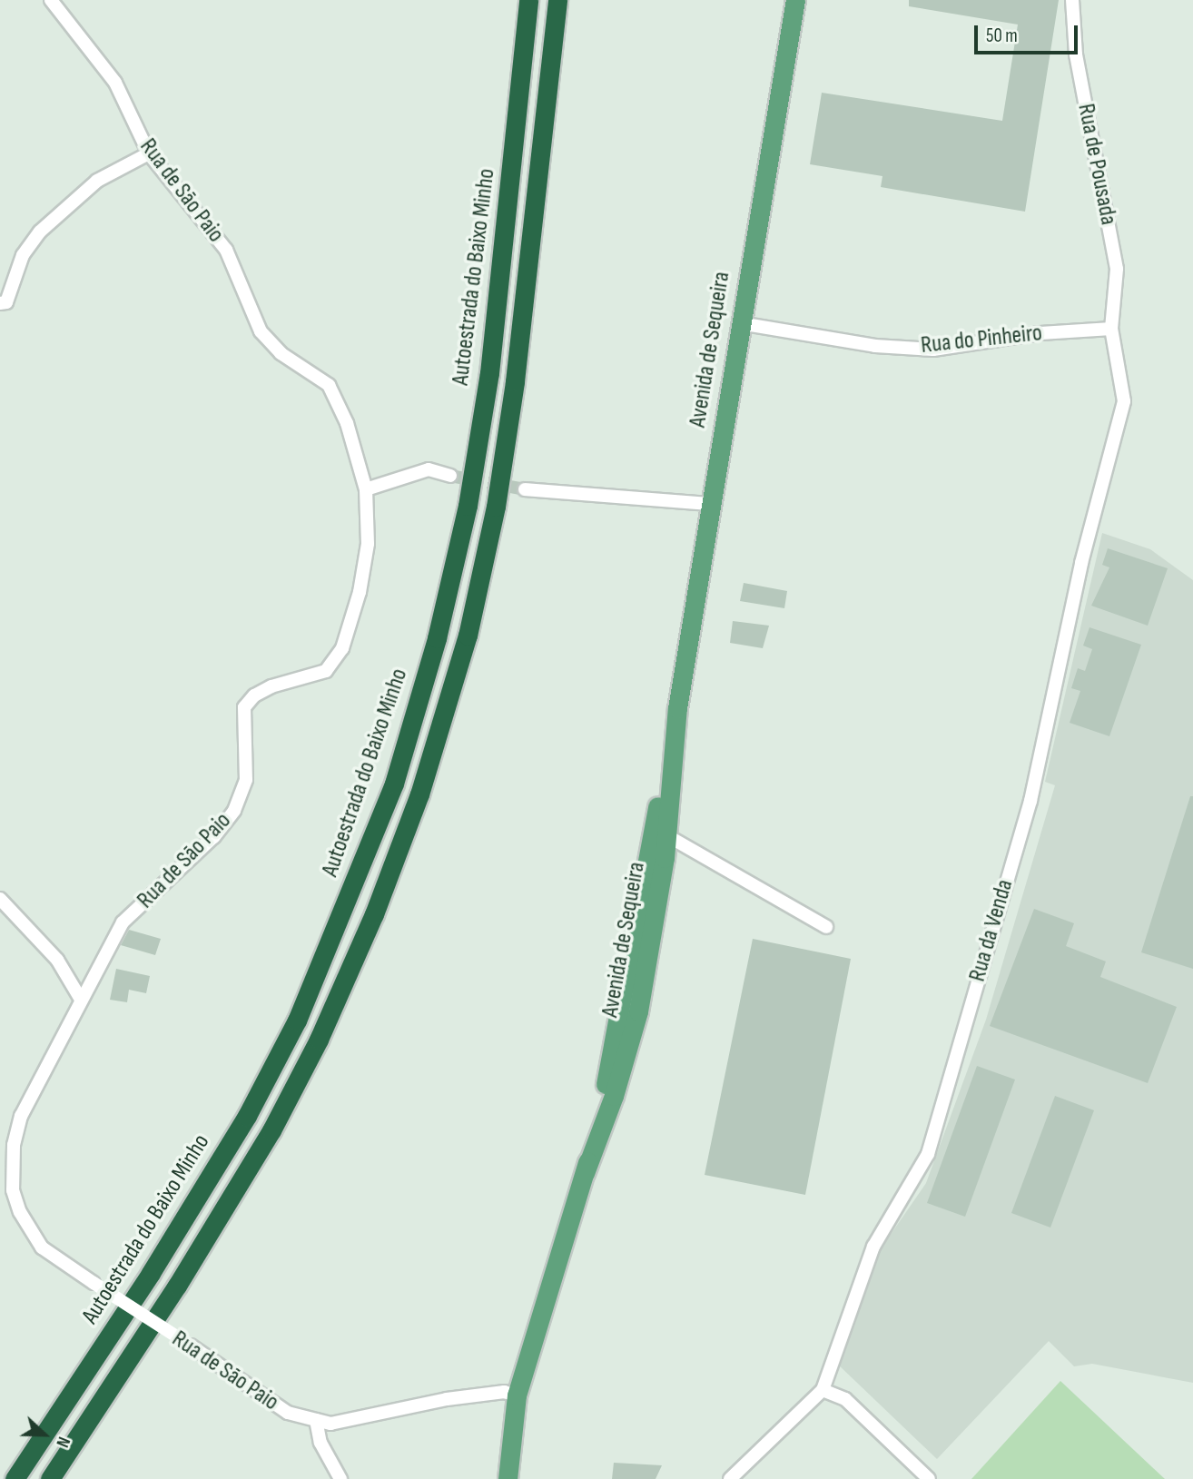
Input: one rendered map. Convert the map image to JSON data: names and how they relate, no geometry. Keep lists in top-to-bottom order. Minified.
{"streets":{"highway":["Autoestrada do Baixo Minho"],"main road":["Avenida de Sequeira"],"street":["Rua de Pousada","Rua de São Paio","Rua do Pinheiro","Rua da Venda"]},"crossings":[["Rua de Pousada","Rua do Pinheiro"],["Rua de Pousada","Rua da Venda"],["Rua de São Paio","Avenida de Sequeira"],["Rua do Pinheiro","Avenida de Sequeira"],["Rua do Pinheiro","Rua da Venda"]],"scale_bar":"50 m","north":"right"}
